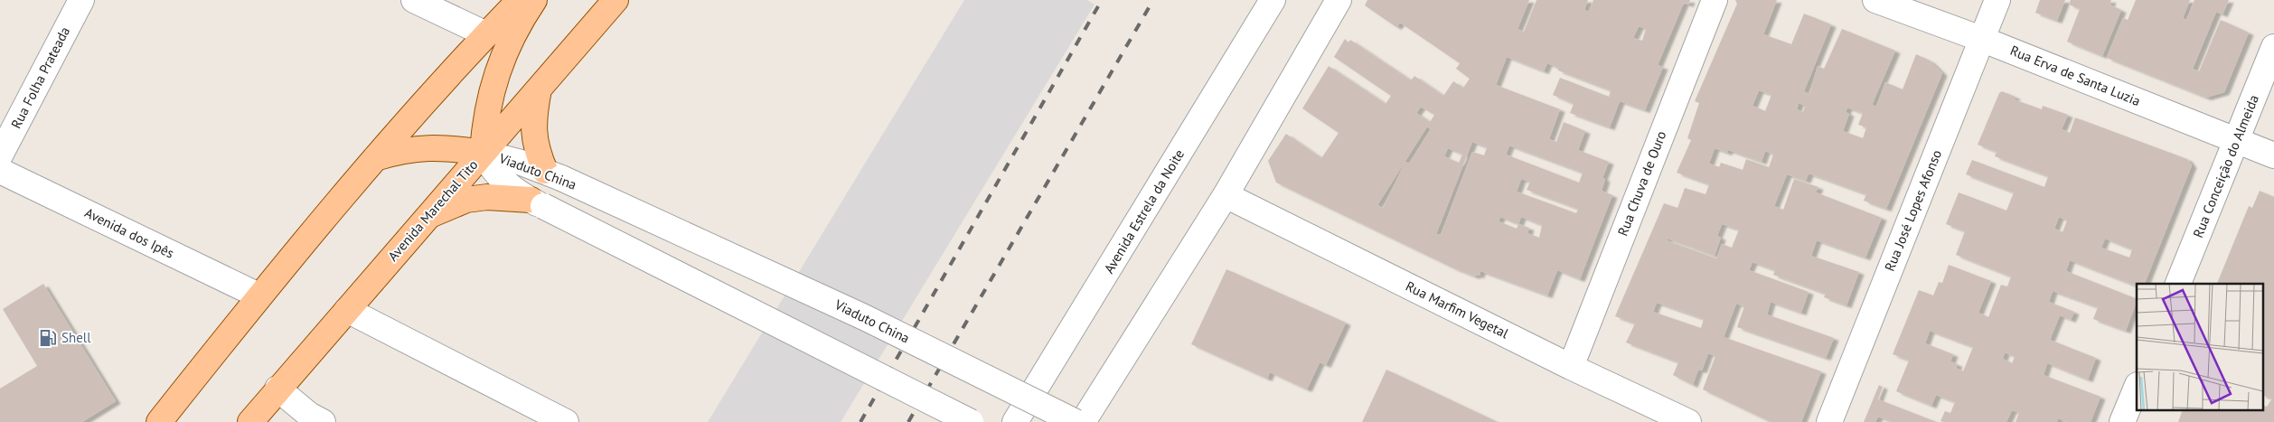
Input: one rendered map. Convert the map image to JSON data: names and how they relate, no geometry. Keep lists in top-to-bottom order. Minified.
{"streets":{"main road":["Avenida Marechal Tito"],"street":["Rua Erva de Santa Luzia","Rua Folha Prateada","Rua Conceição do Almeida","Viaduto China","Rua Chuva de Ouro","Rua José Lopes Afonso","Avenida Estrela da Noite","Avenida dos Ipês","Rua Marfim Vegetal"]},"crossings":[["Rua Erva de Santa Luzia","Rua Conceição do Almeida"],["Rua Erva de Santa Luzia","Rua José Lopes Afonso"],["Viaduto China","Avenida Marechal Tito"],["Rua Chuva de Ouro","Rua Marfim Vegetal"]],"places":{"fuel station":["Shell"]}}
